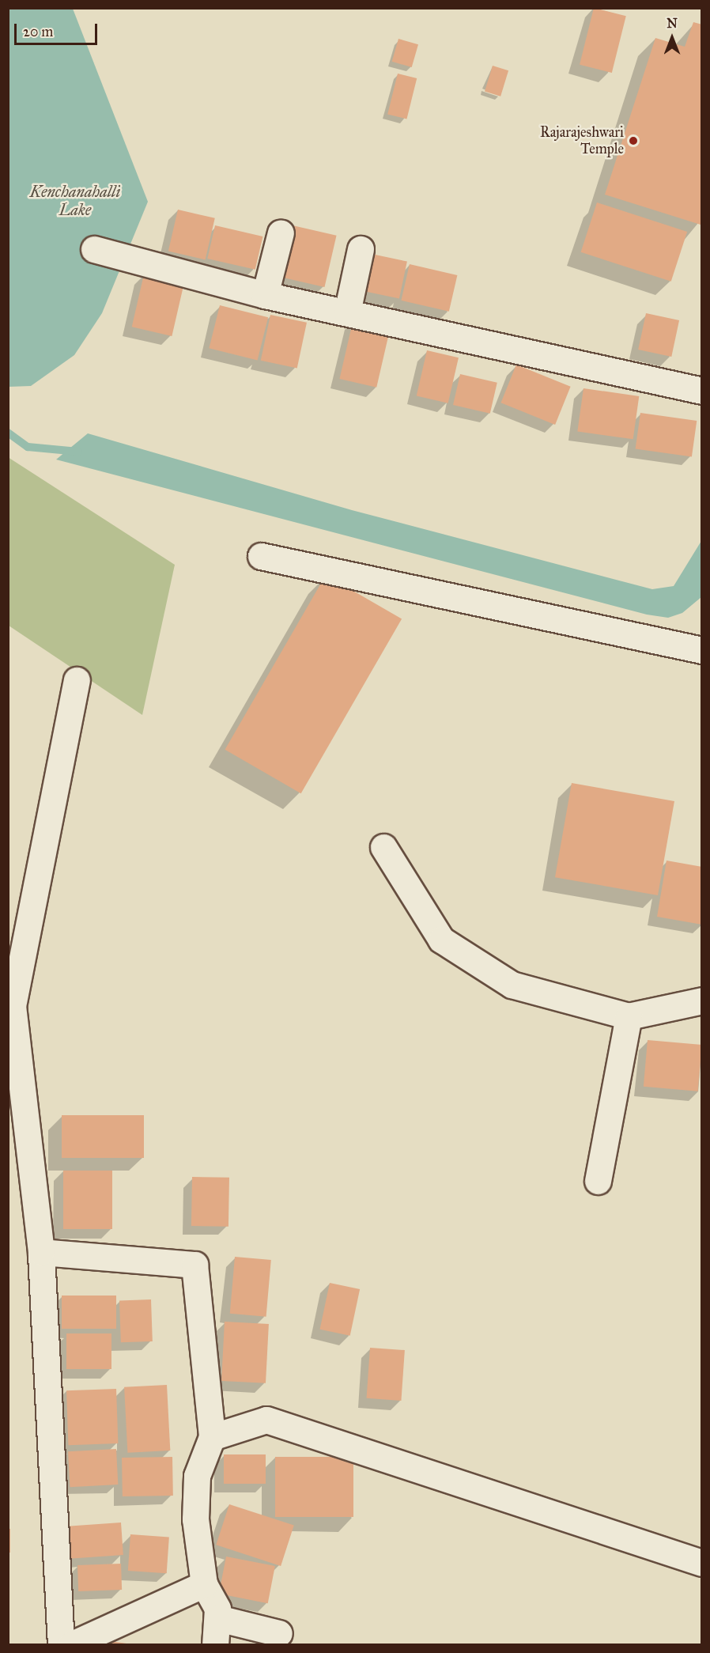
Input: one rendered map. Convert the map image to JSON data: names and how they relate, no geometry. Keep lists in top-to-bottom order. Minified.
{"water":["Kenchanahalli Lake"],"places":["Rajarajeshwari Temple"],"scale_bar":"20 m","north":"top"}
